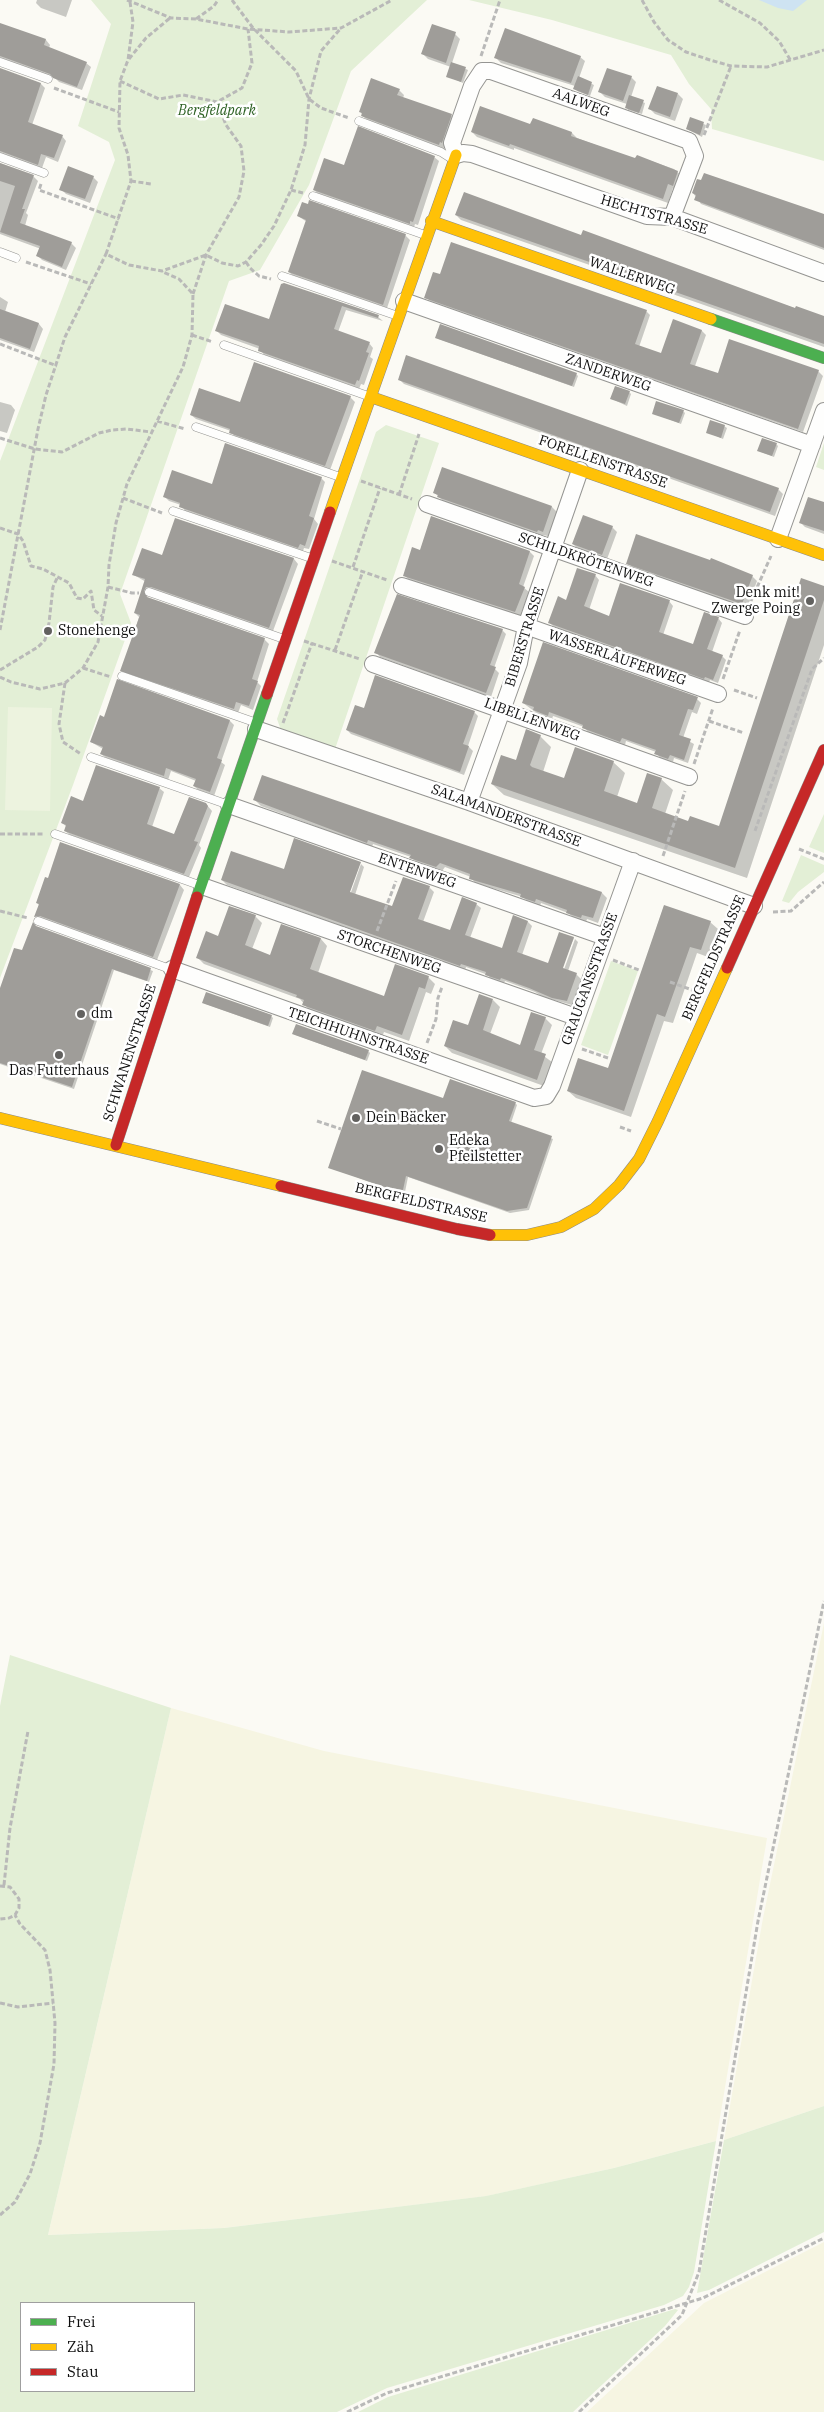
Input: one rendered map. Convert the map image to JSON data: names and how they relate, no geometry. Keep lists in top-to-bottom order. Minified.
{"streets":{"street":["AALWEG","HECHTSTRASSE","WALLERWEG","ZANDERWEG","FORELLENSTRASSE","SCHILDKRÖTENWEG","BIBERSTRASSE","WASSERLÄUFERWEG","LIBELLENWEG","SALAMANDERSTRASSE","ENTENWEG","STORCHENWEG","BERGFELDSTRASSE","GRAUGANSSTRASSE","TEICHHUHNSTRASSE","SCHWANENSTRASSE"]},"crossings":[["HECHTSTRASSE","SCHWANENSTRASSE"],["WALLERWEG","SCHWANENSTRASSE"],["ZANDERWEG","SCHWANENSTRASSE"],["FORELLENSTRASSE","BIBERSTRASSE"],["FORELLENSTRASSE","SCHWANENSTRASSE"],["SCHILDKRÖTENWEG","BIBERSTRASSE"],["BIBERSTRASSE","WASSERLÄUFERWEG"],["BIBERSTRASSE","LIBELLENWEG"],["BIBERSTRASSE","SALAMANDERSTRASSE"],["SALAMANDERSTRASSE","BERGFELDSTRASSE"],["SALAMANDERSTRASSE","GRAUGANSSTRASSE"],["SALAMANDERSTRASSE","SCHWANENSTRASSE"],["ENTENWEG","GRAUGANSSTRASSE"],["ENTENWEG","SCHWANENSTRASSE"],["STORCHENWEG","GRAUGANSSTRASSE"],["STORCHENWEG","SCHWANENSTRASSE"],["BERGFELDSTRASSE","SCHWANENSTRASSE"],["GRAUGANSSTRASSE","TEICHHUHNSTRASSE"],["TEICHHUHNSTRASSE","SCHWANENSTRASSE"]],"parks":["Bergfeldpark"],"places":["Denk mit! Zwerge Poing","Stonehenge","dm","Das Futterhaus","Dein Bäcker","Edeka Pfeilstetter"],"legend":["Frei","Zäh","Stau"]}
